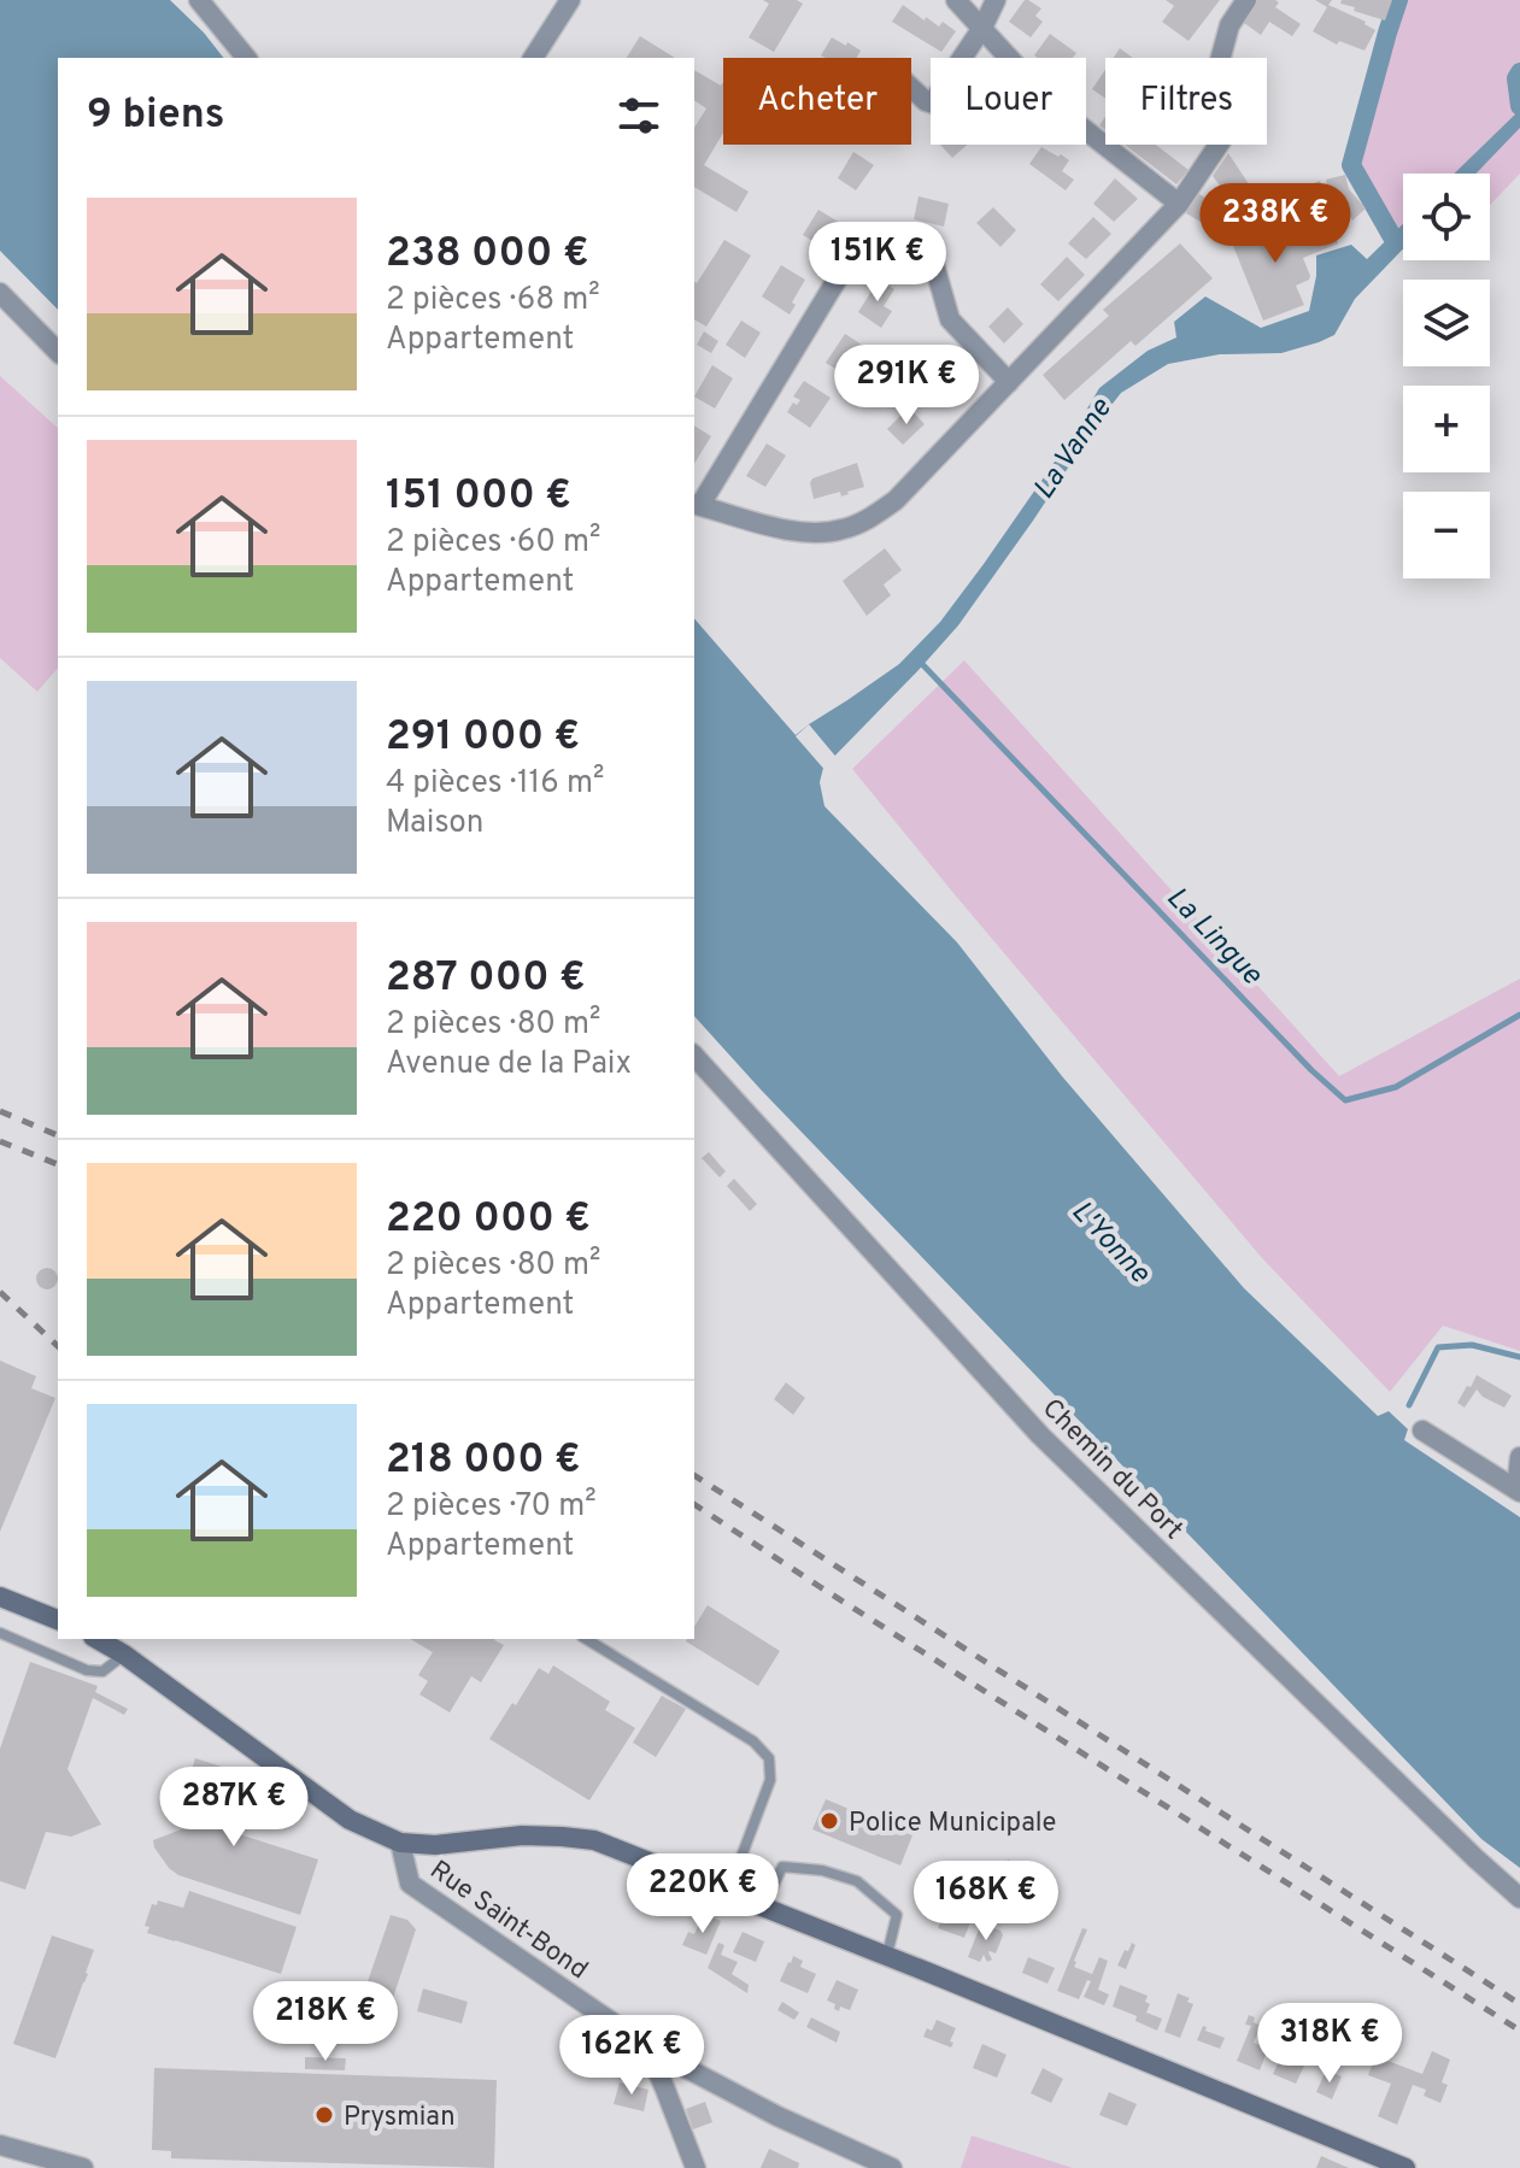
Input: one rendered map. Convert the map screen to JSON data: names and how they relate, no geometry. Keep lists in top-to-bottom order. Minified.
{"streets":{"street":["Chemin du Port","Rue Saint-Bond"]},"water":["La Vanne","La Lingue","L'Yonne"],"places":["Police Municipale","Prysmian"],"page":{"chip":["Acheter","Louer","Filtres"],"heading":"9 biens","map_buttons":["+","−"],"list":[{"name":"238 000 €","note":"2 pièces · 68 m² · Appartement"},{"name":"151 000 €","note":"2 pièces · 60 m² · Appartement"},{"name":"291 000 €","note":"4 pièces · 116 m² · Maison"},{"name":"287 000 €","note":"2 pièces · 80 m² · Avenue de la Paix"},{"name":"220 000 €","note":"2 pièces · 80 m² · Appartement"},{"name":"218 000 €","note":"2 pièces · 70 m² · Appartement"}],"price":["238K €","151K €","291K €","287K €","220K €","168K €","218K €","318K €","162K €"]}}
